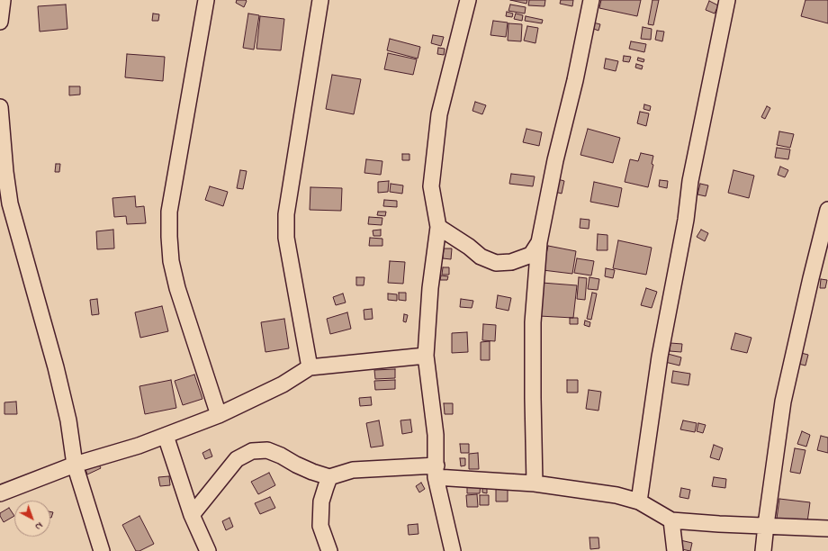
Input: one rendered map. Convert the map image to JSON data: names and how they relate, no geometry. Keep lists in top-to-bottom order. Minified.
{"north":"bottom right"}
